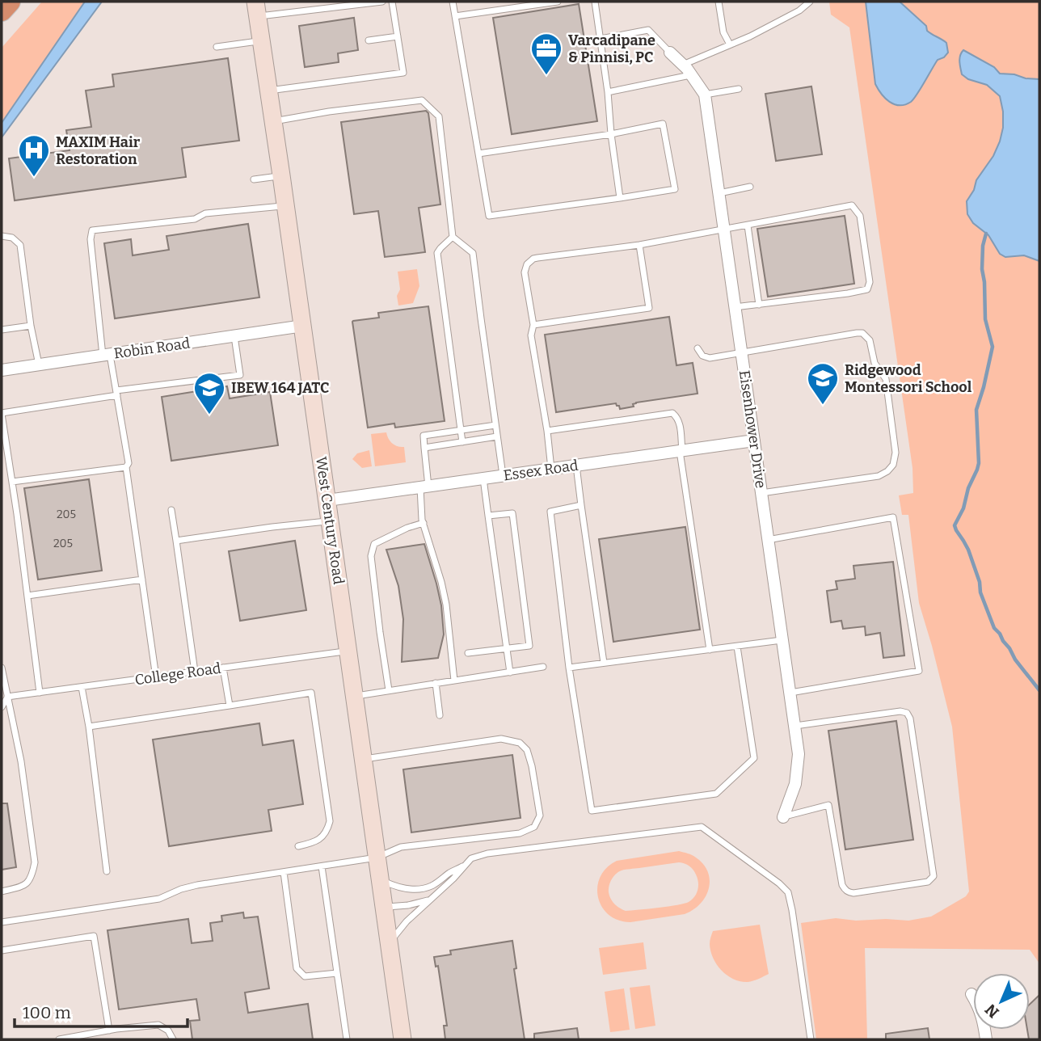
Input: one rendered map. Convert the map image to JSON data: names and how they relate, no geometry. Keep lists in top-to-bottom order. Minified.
{"streets":{"main road":["West Century Road"],"street":["Robin Road","Eisenhower Drive","Essex Road"],"lane":["College Road"]},"crossings":[["Robin Road","West Century Road"],["Eisenhower Drive","Essex Road"],["Essex Road","West Century Road"],["West Century Road","College Road"]],"places":{"office":["Varcadipane & Pinnisi, PC"],"hospital":["MAXIM Hair Restoration"],"school or university":["Ridgewood Montessori School","IBEW 164 JATC"]},"house_numbers":["205","205"],"scale_bar":"100 m","north":"bottom left"}
